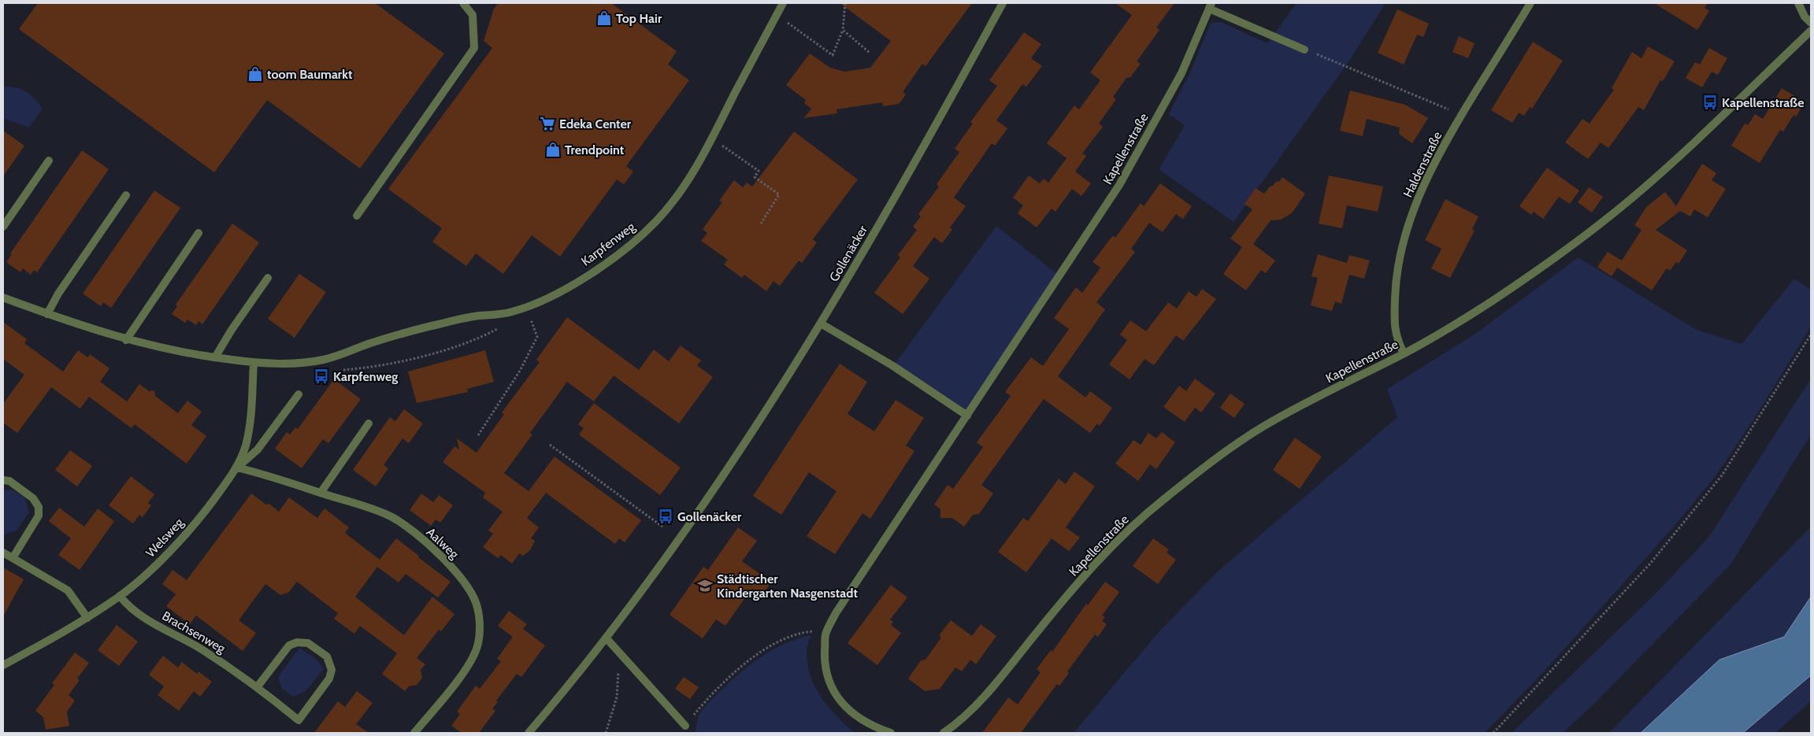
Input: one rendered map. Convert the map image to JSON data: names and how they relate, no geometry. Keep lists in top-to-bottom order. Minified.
{"streets":{"street":["Kapellenstraße","Haldenstraße","Karpfenweg","Gollenäcker","Welsweg","Aalweg","Brachsenweg"]},"crossings":[["Kapellenstraße","Haldenstraße"],["Karpfenweg","Welsweg"],["Welsweg","Aalweg"],["Welsweg","Brachsenweg"]],"places":{"shop":["Top Hair","toom Baumarkt","Trendpoint"],"bus stop":["Kapellenstraße","Karpfenweg","Gollenäcker"],"supermarket":["Edeka Center"],"school or university":["Städtischer Kindergarten Nasgenstadt"]}}
